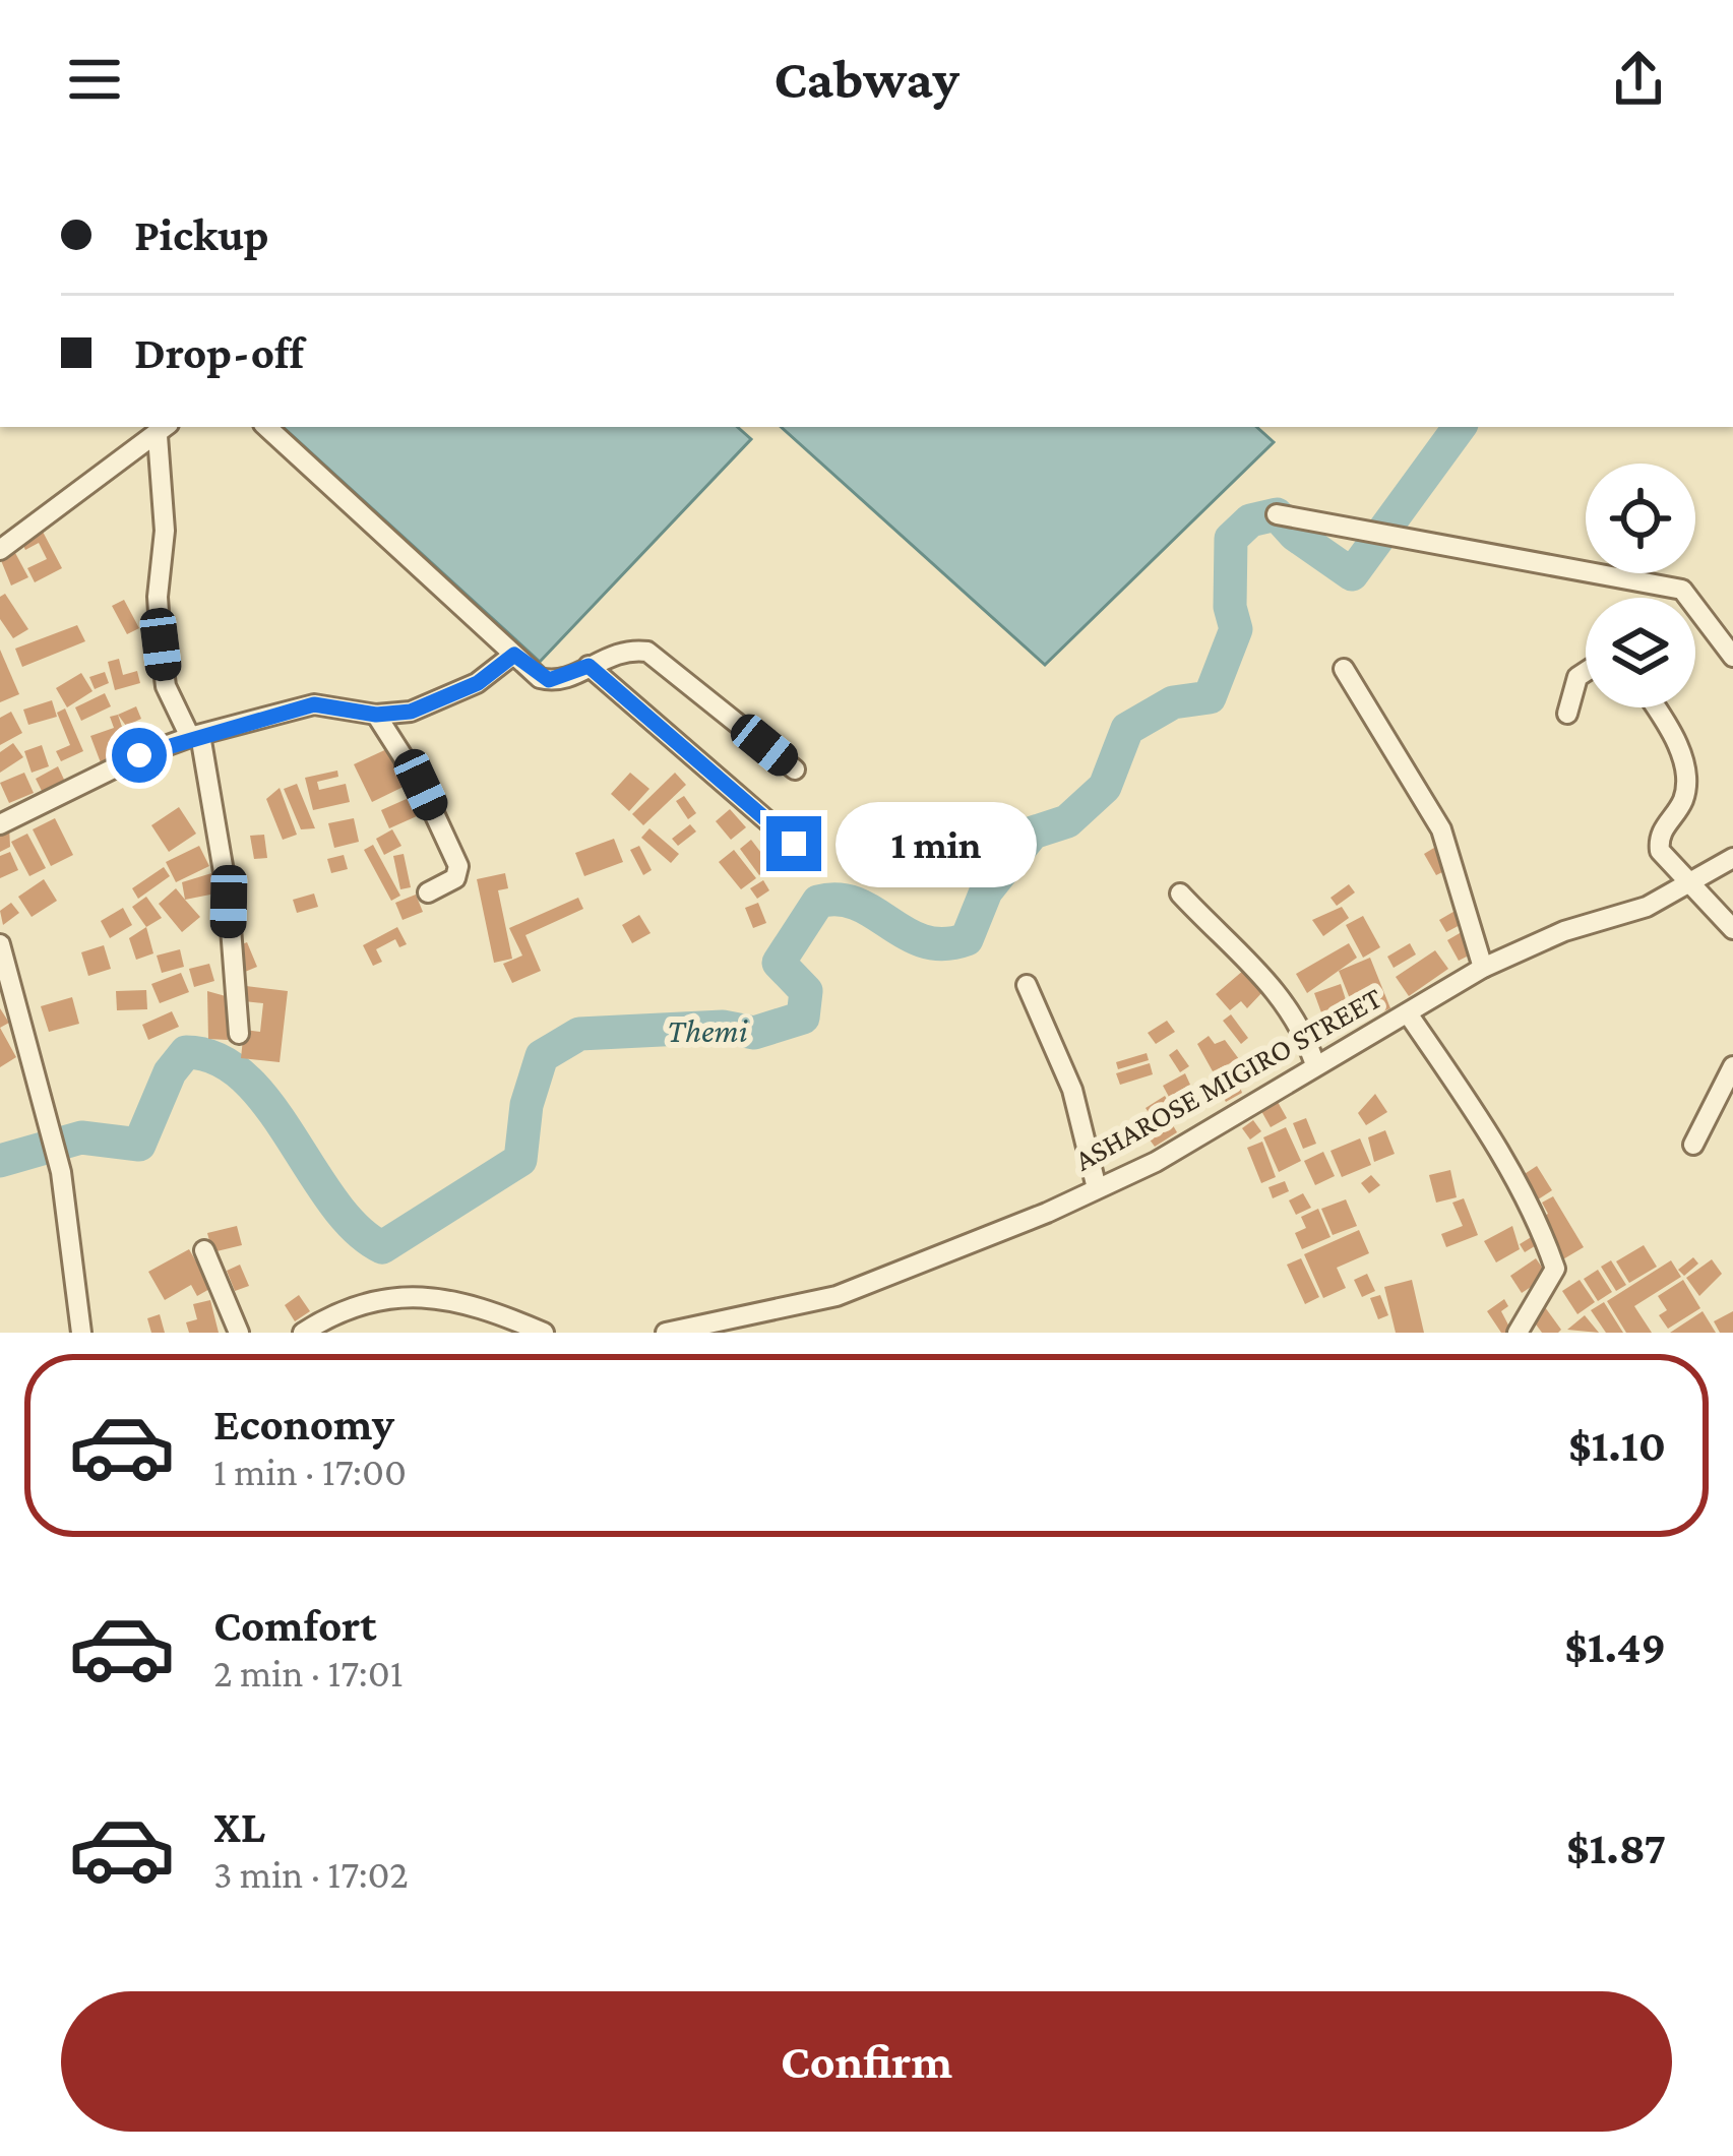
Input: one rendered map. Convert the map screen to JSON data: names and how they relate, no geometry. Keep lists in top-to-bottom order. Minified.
{"streets":{"street":["ASHAROSE MIGIRO STREET"]},"water":["Themi"],"page":{"header":"Cabway","banner":["Pickup","Drop-off"],"bubble":"1 min","list":[{"name":"Economy","note":"1 min · 17:00","value":"$1.10"},{"name":"Comfort","note":"2 min · 17:01","value":"$1.49"},{"name":"XL","note":"3 min · 17:02","value":"$1.87"}],"buttons":"Confirm"}}
